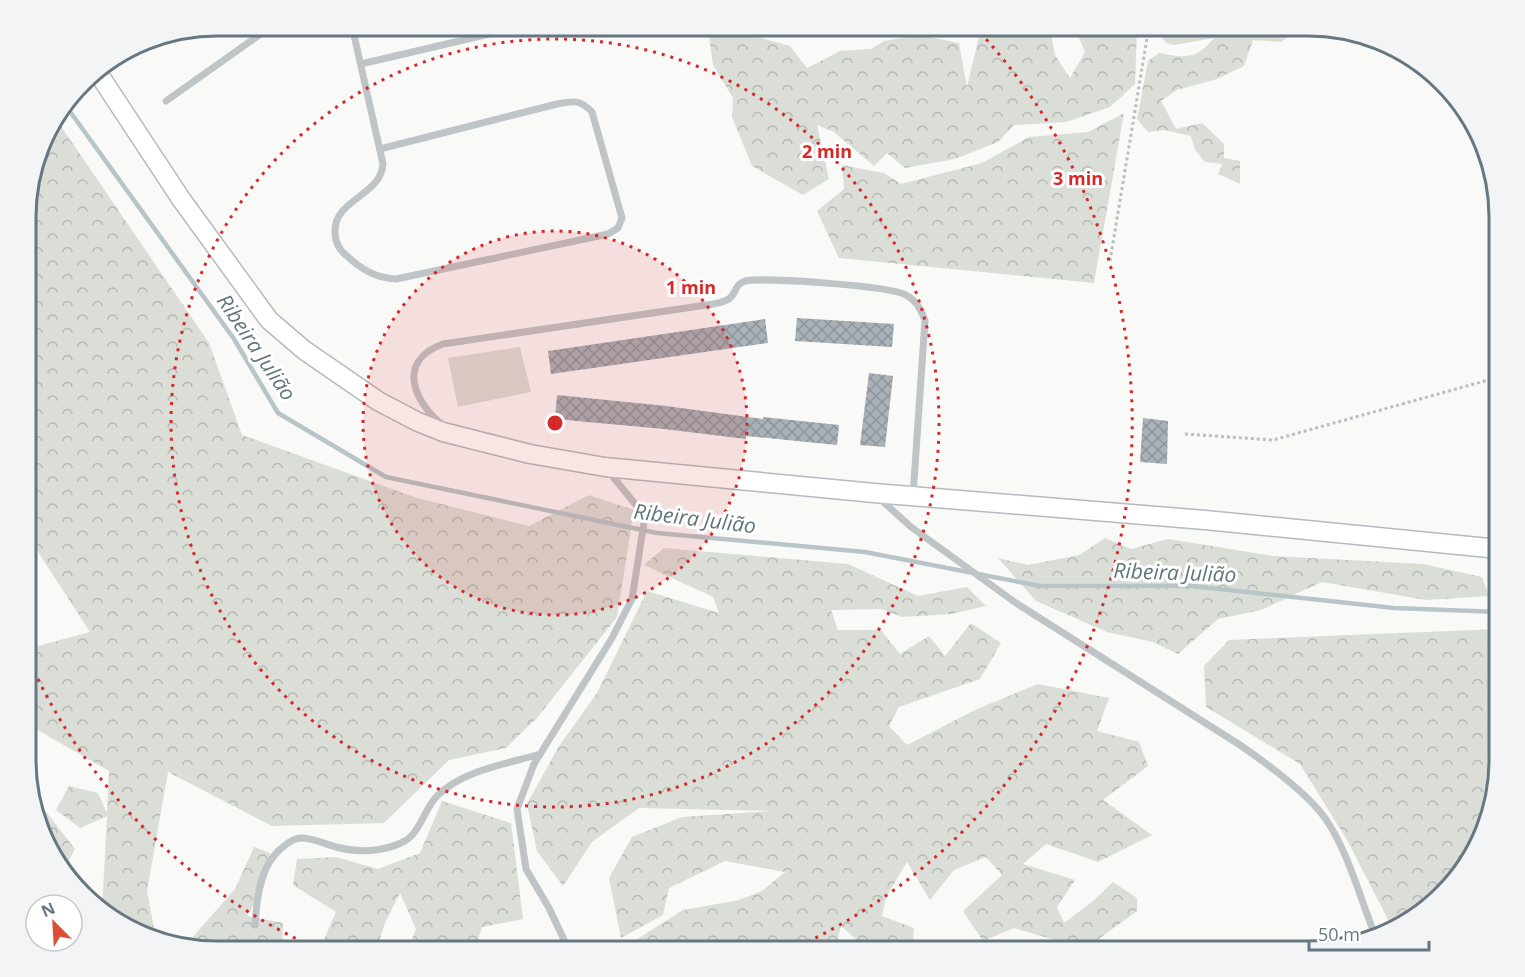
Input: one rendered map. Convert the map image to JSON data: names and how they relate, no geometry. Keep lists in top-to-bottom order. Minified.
{"water":["Ribeira Julião"],"scale_bar":"50 m","north":"top left","rings":["2 min","3 min","1 min"]}
